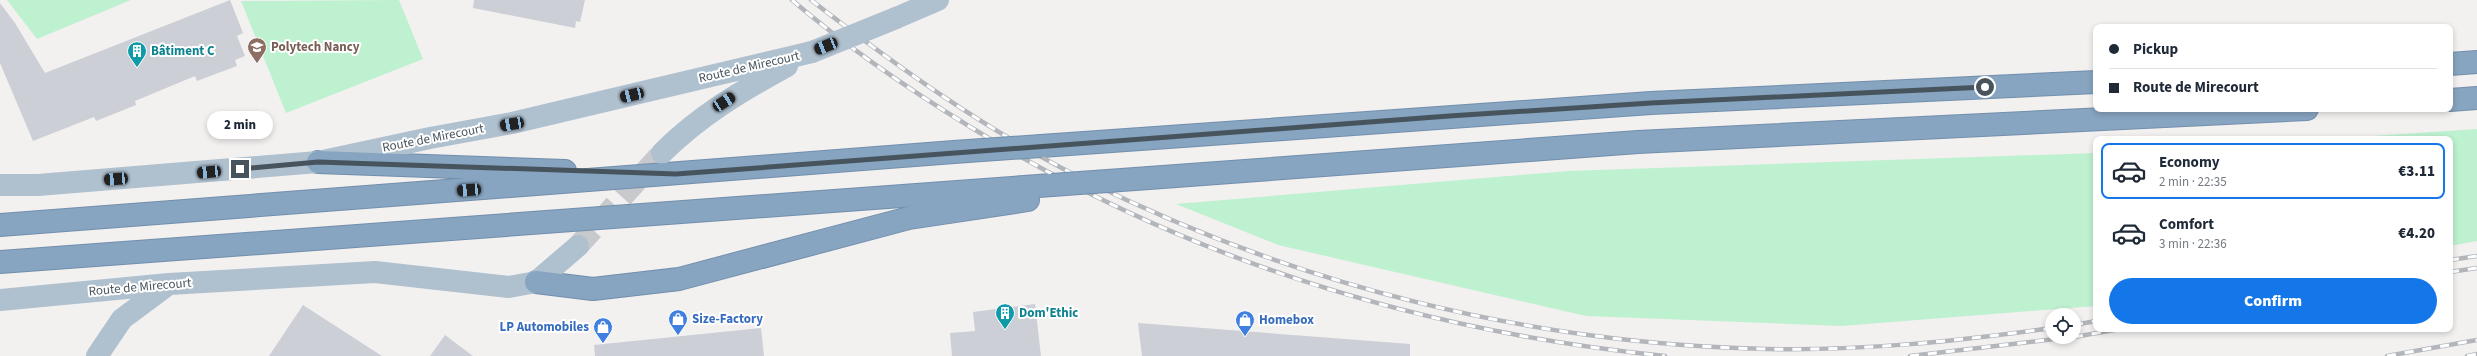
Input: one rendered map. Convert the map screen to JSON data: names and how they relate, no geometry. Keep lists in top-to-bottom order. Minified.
{"streets":{"main road":["Route de Mirecourt"]},"places":{"school or university":["Polytech Nancy"],"building":["Bâtiment C","Dom'Ethic"],"shop":["Size-Factory","Homebox","LP Automobiles"]},"page":{"banner":["Pickup","Route de Mirecourt"],"bubble":"2 min","list":[{"name":"Economy","note":"2 min · 22:35","value":"€3.11"},{"name":"Comfort","note":"3 min · 22:36","value":"€4.20"}],"buttons":"Confirm"}}
